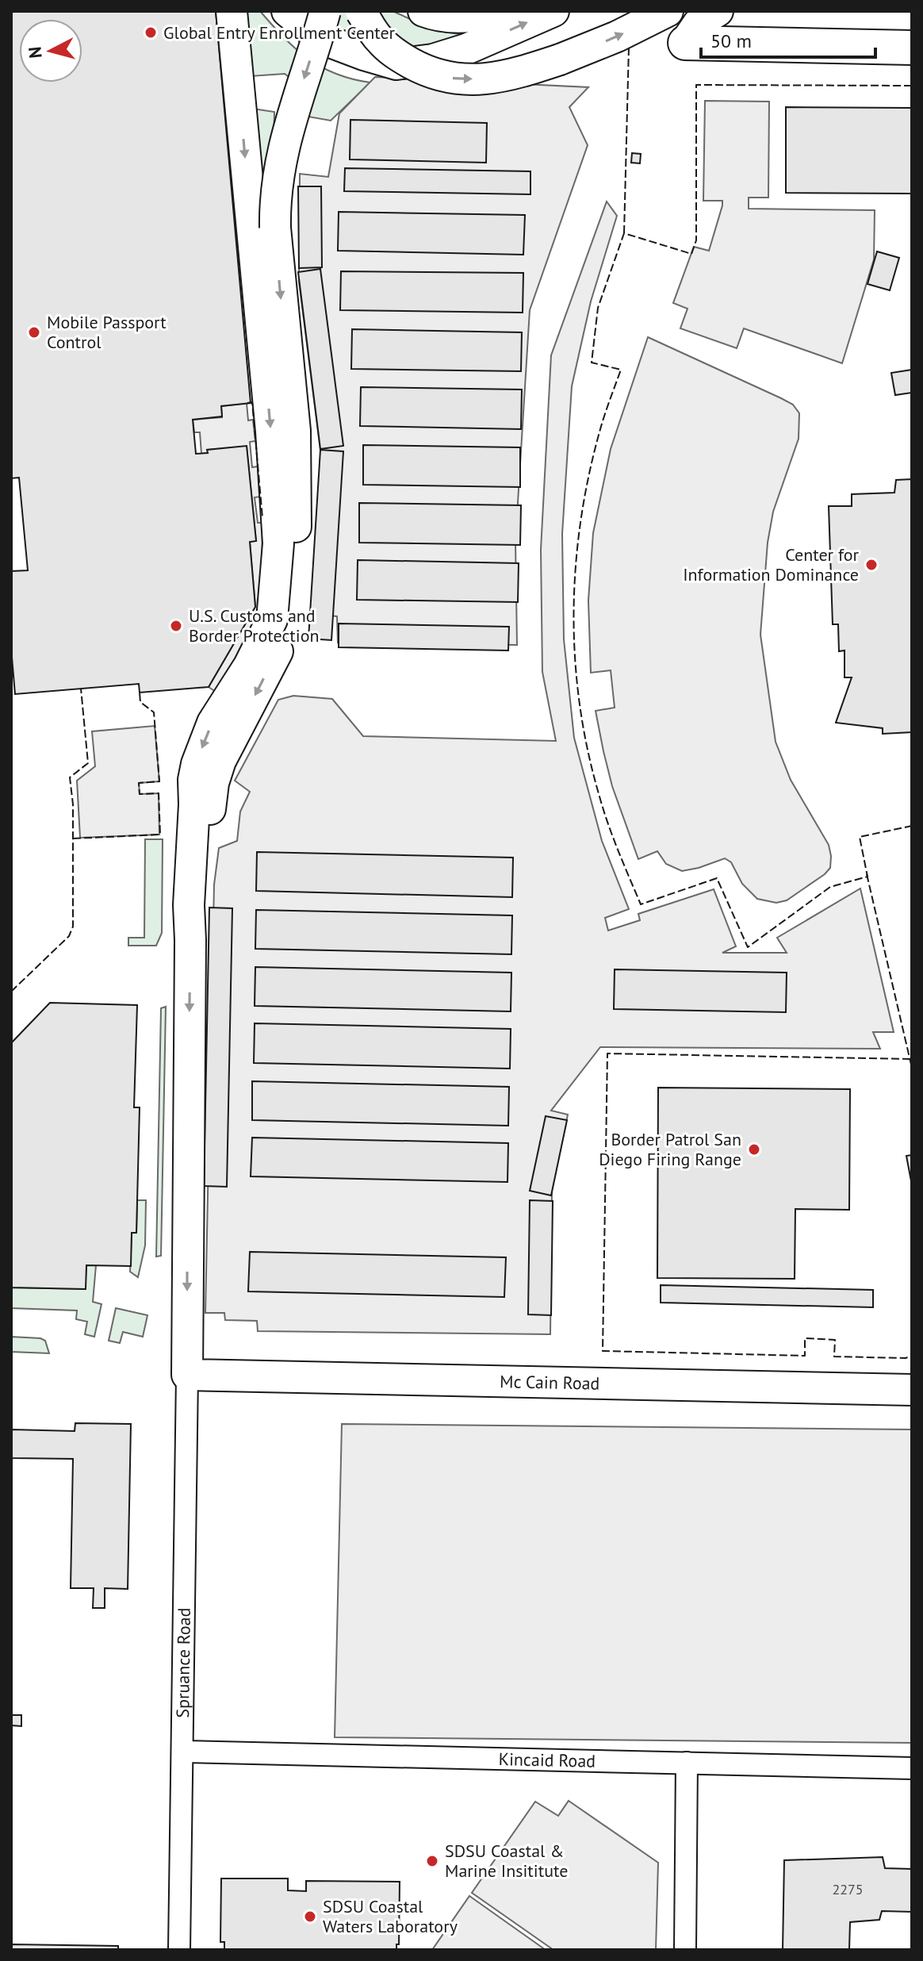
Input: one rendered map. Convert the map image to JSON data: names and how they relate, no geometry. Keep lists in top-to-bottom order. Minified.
{"streets":{"main road":["Mc Cain Road"],"street":["Spruance Road","Kincaid Road"]},"crossings":[["Mc Cain Road","Spruance Road"],["Spruance Road","Kincaid Road"]],"places":["Global Entry Enrollment Center","Mobile Passport Control","Center for Information Dominance","U.S. Customs and Border Protection","Border Patrol San Diego Firing Range","SDSU Coastal & Marine Insititute","SDSU Coastal Waters Laboratory"],"house_numbers":["2275"],"scale_bar":"50 m","north":"left"}
